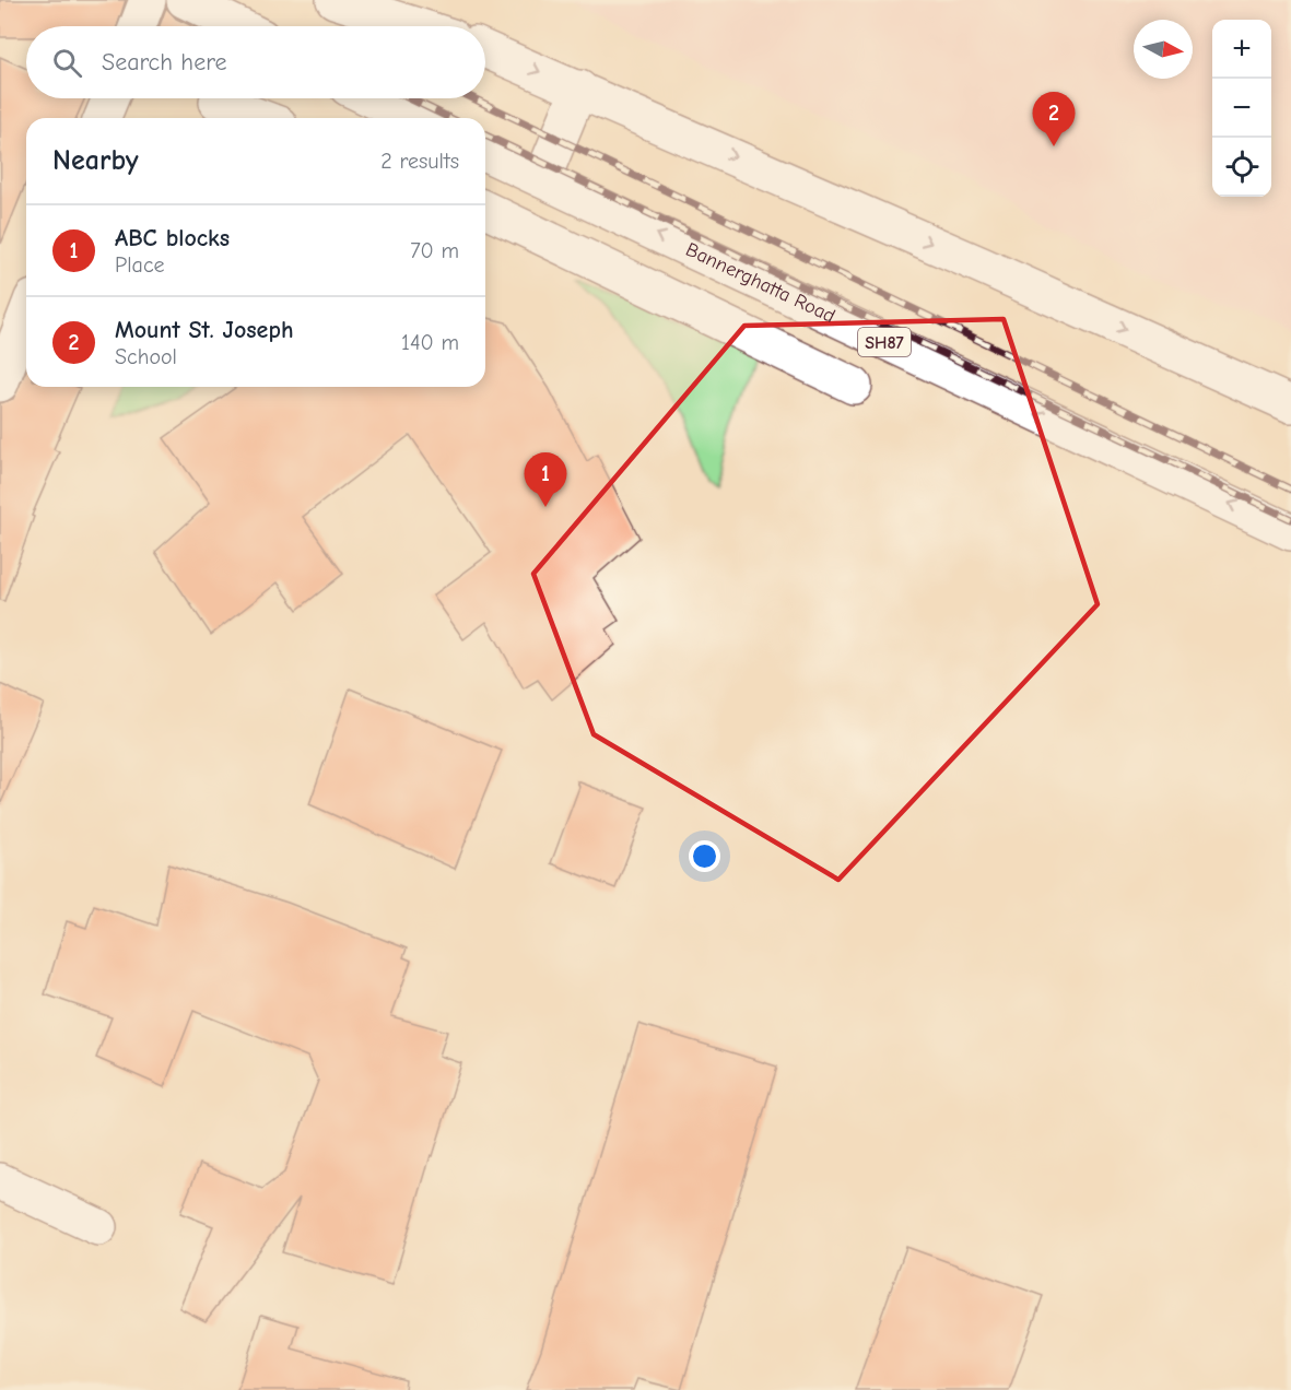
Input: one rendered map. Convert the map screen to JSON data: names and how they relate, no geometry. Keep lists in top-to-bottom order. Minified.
{"streets":{"main road":["Bannerghatta Road","SH87"]},"north":"right","page":{"map_buttons":["+","−"],"search":"Search here","pins":["2","1"],"heading":["Nearby","2 results"],"list":[{"mark":"1","name":"ABC blocks","note":"Place","value":"70 m"},{"mark":"2","name":"Mount St. Joseph","note":"School","value":"140 m"}]}}
